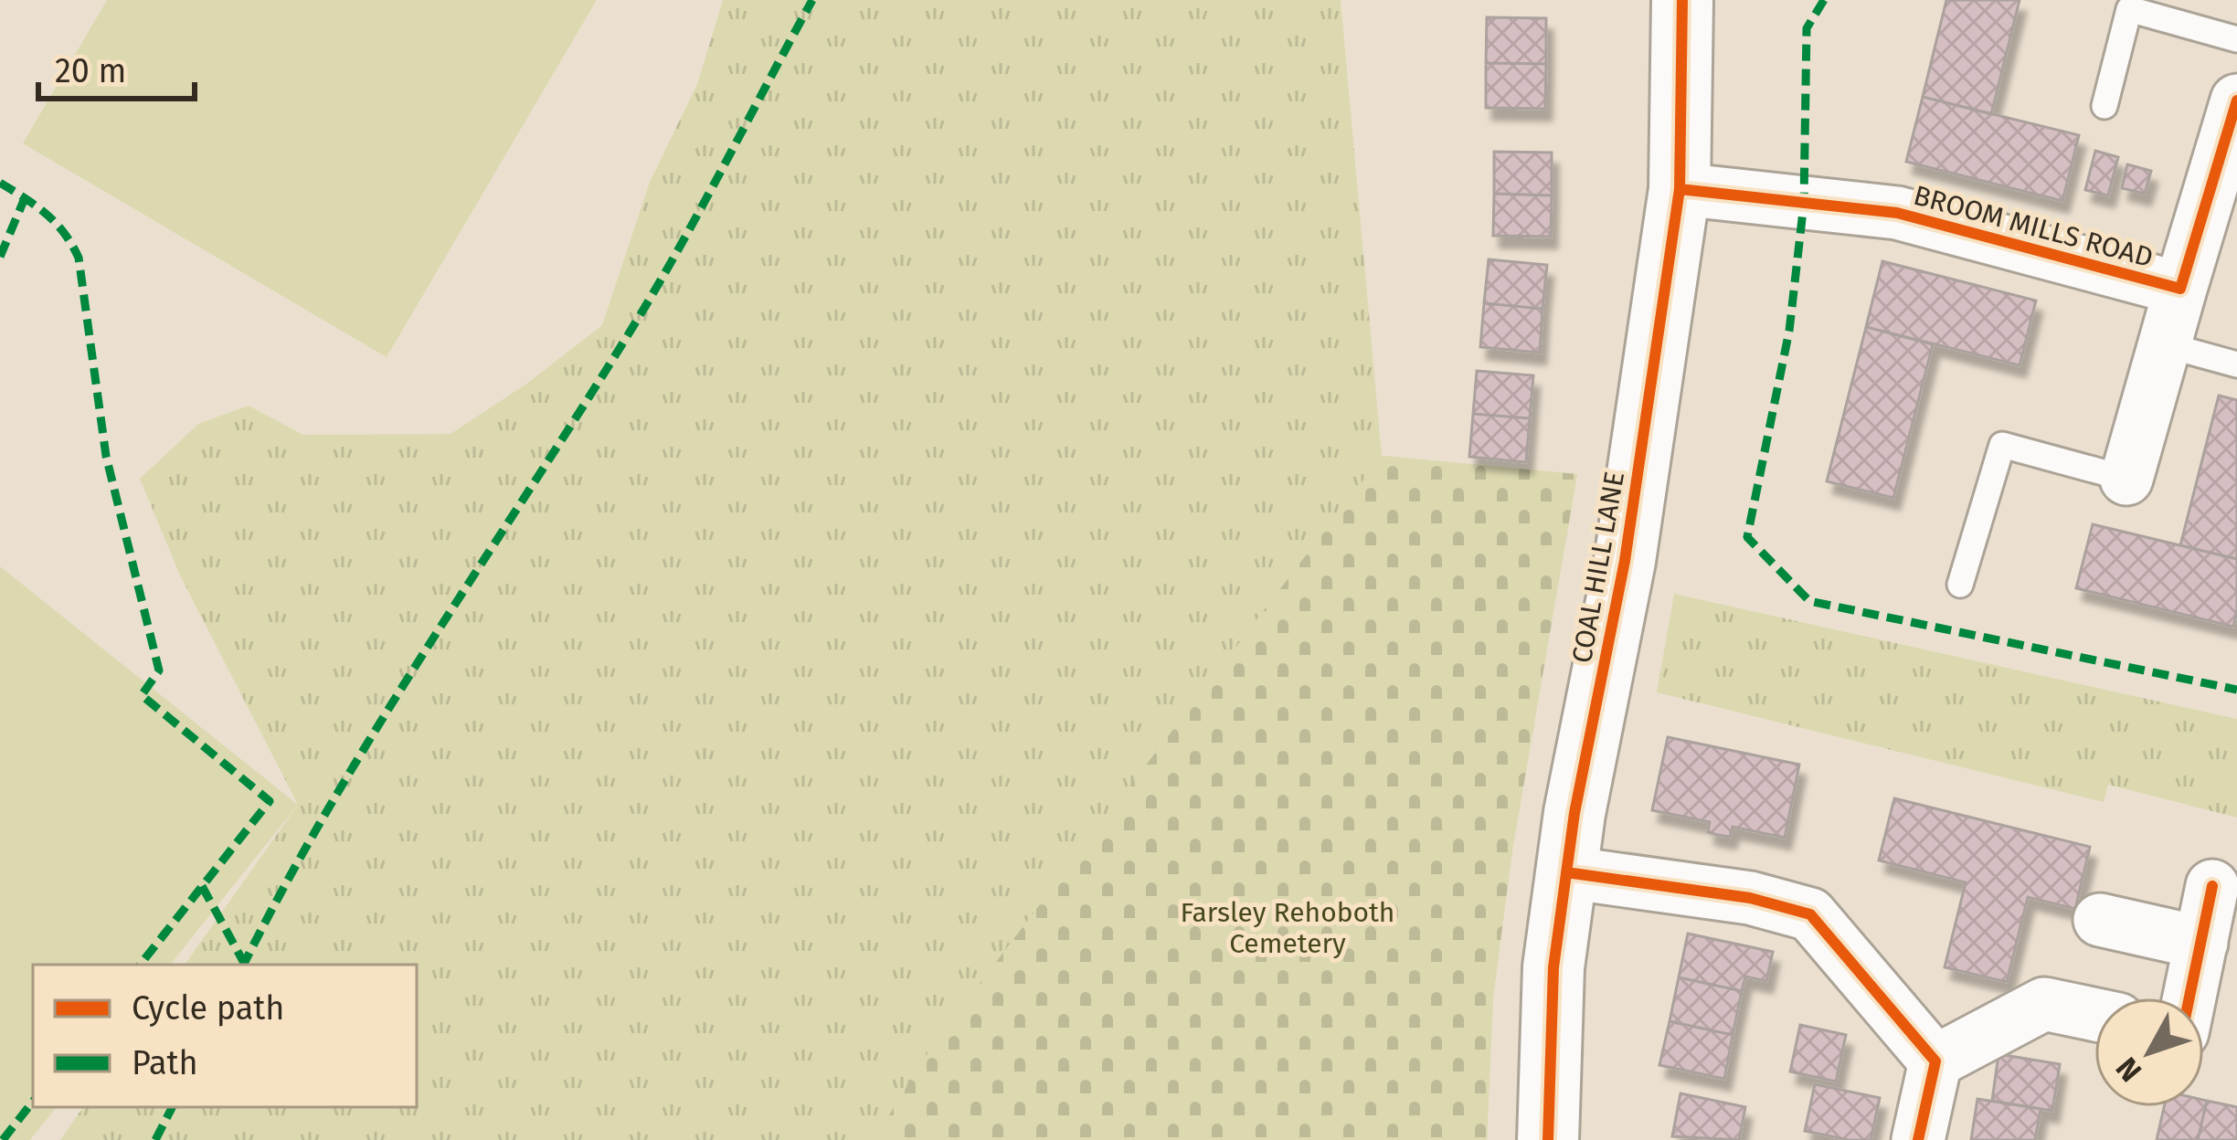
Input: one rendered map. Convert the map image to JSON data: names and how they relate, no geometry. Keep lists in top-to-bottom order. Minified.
{"streets":{"street":["BROOM MILLS ROAD","COAL HILL LANE"]},"crossings":[["BROOM MILLS ROAD","COAL HILL LANE"]],"parks":["Farsley Rehoboth Cemetery"],"legend":["Cycle path","Path"],"scale_bar":"20 m","north":"bottom left"}
